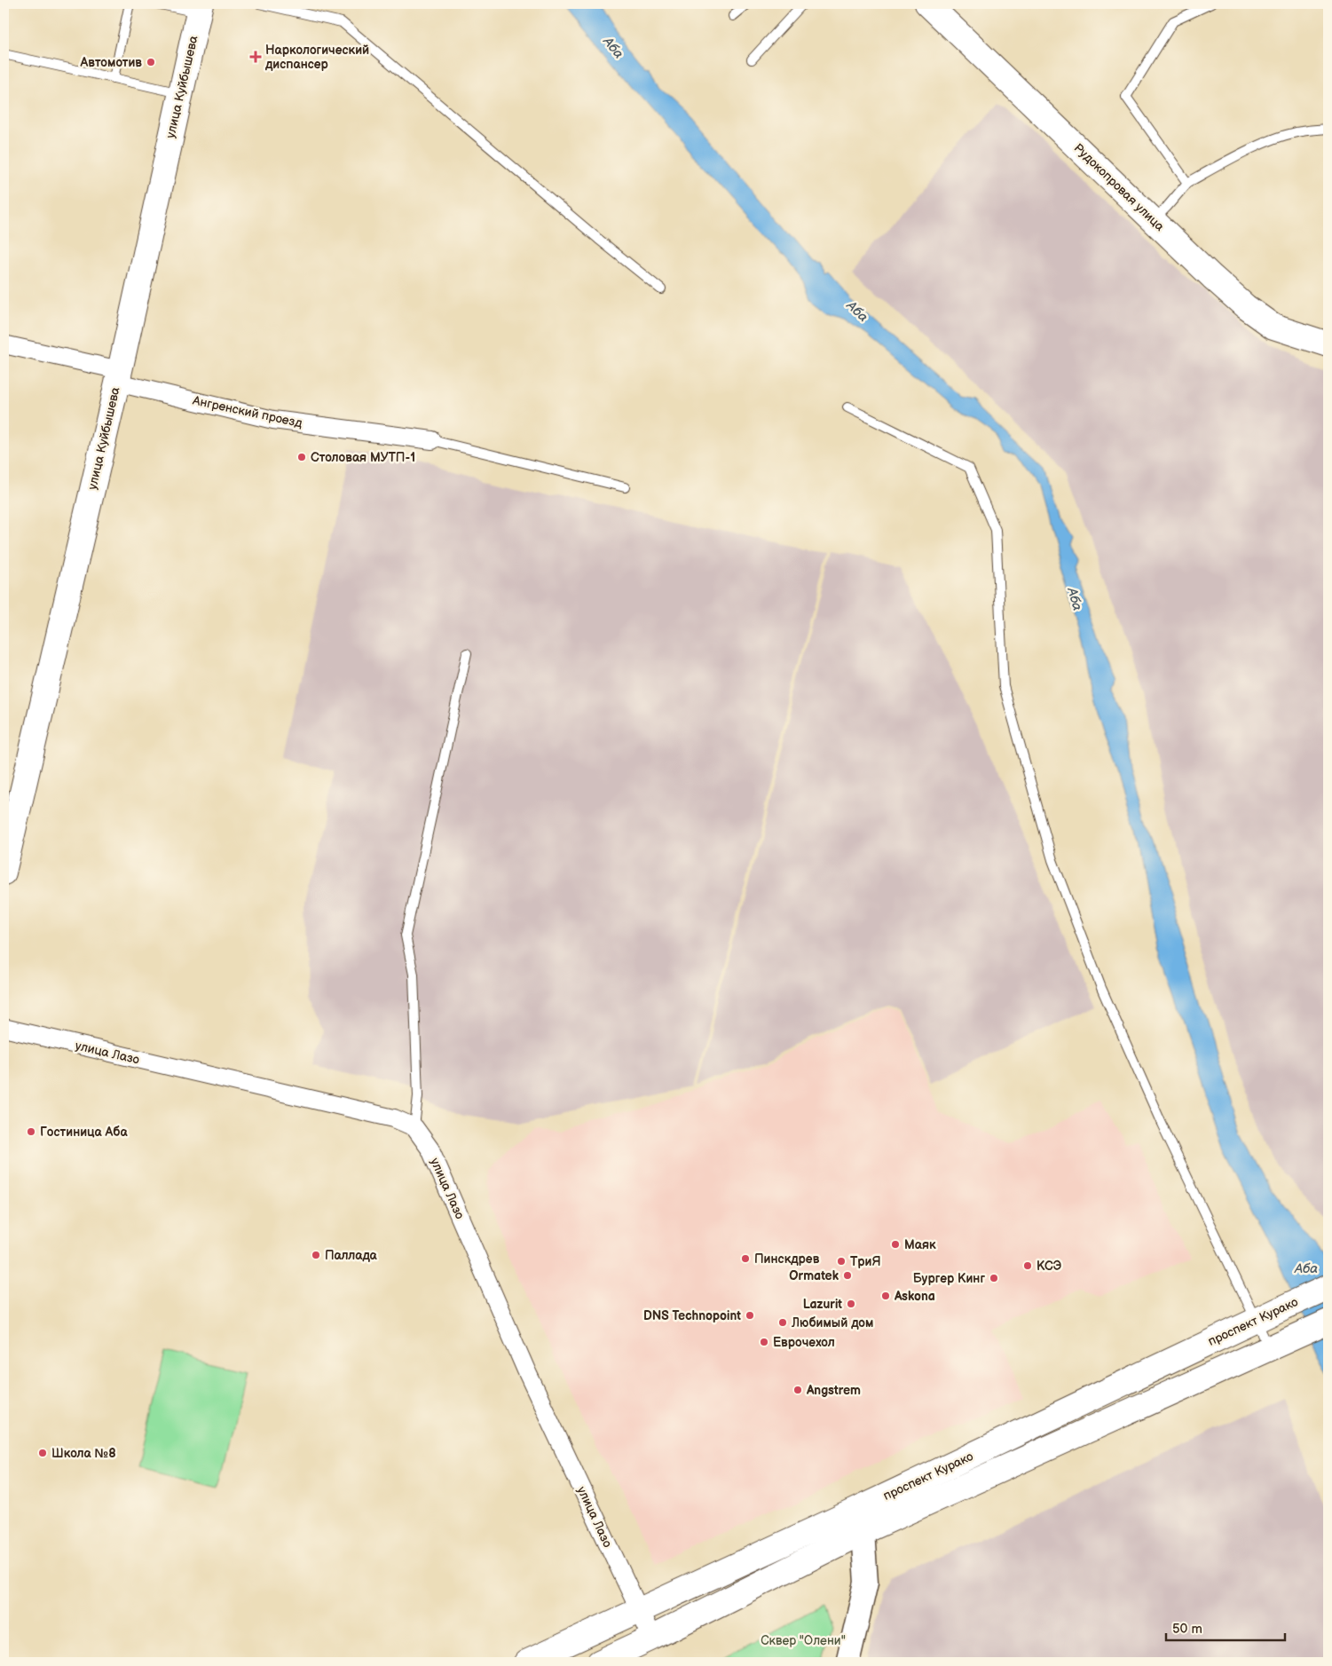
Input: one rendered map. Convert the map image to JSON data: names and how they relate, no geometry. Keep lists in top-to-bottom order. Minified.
{"streets":{"main road":["улица Куйбышева","Рудокопровая улица","проспект Курако"],"street":["Ангренский проезд","улица Лазо"]},"crossings":[["улица Куйбышева","Ангренский проезд"],["улица Лазо","проспект Курако"]],"water":["Аба"],"parks":["Сквер \"Олени\""],"places":{"health":["Наркологический диспансер"],"other":["Автомотив","Столовая МУТП-1","Гостиница Аба","Маяк","Паллада","Пинскдрев","ТриЯ","КСЭ","Ormatek","Бургер Кинг","Askona","Lazurit","DNS Technopoint","Любимый дом","Еврочехол","Angstrem","Школа №8"]},"scale_bar":"50 m"}
